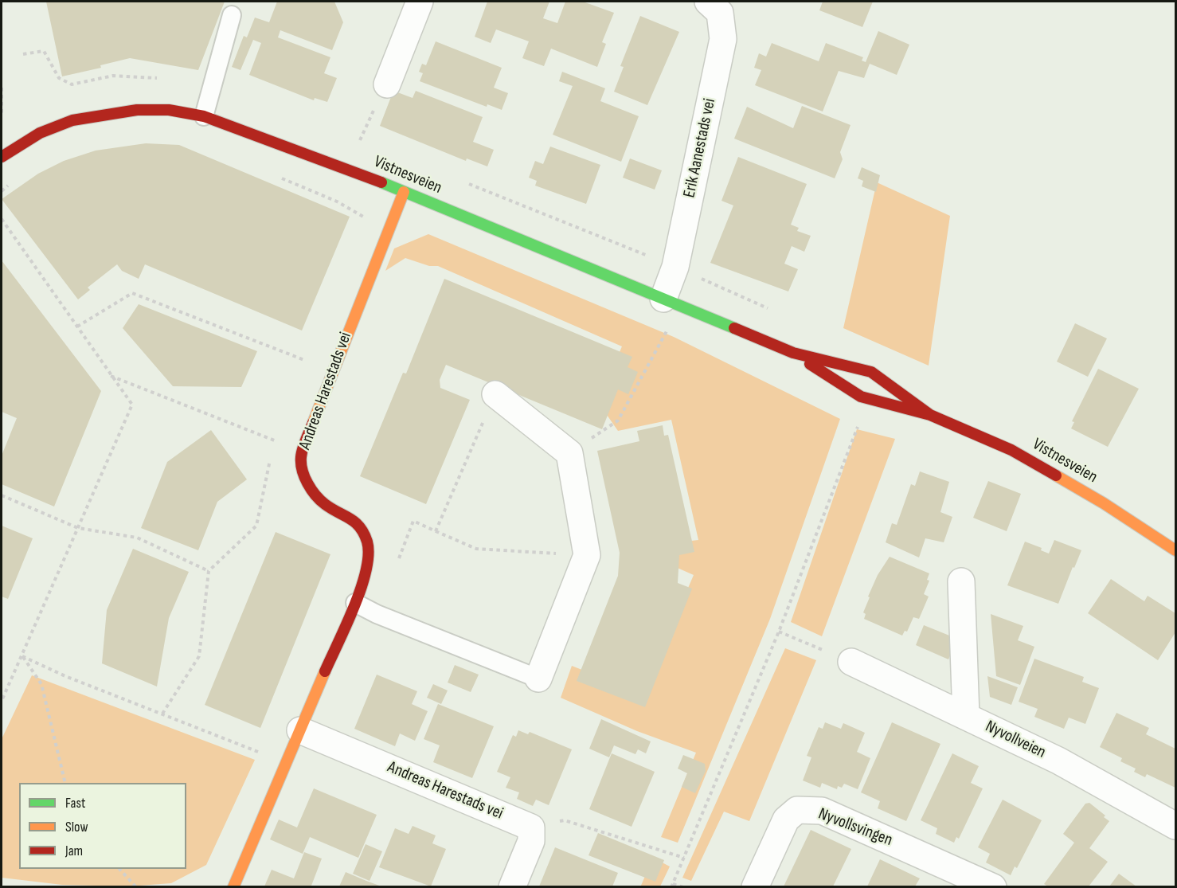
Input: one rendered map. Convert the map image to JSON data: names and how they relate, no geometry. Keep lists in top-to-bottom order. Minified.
{"streets":{"main road":["Vistnesveien","Andreas Harestads vei"],"street":["Erik Aanestads vei","Nyvollveien","Nyvollsvingen"]},"crossings":[["Erik Aanestads vei","Vistnesveien"],["Vistnesveien","Andreas Harestads vei"]],"legend":["Fast","Slow","Jam"]}
